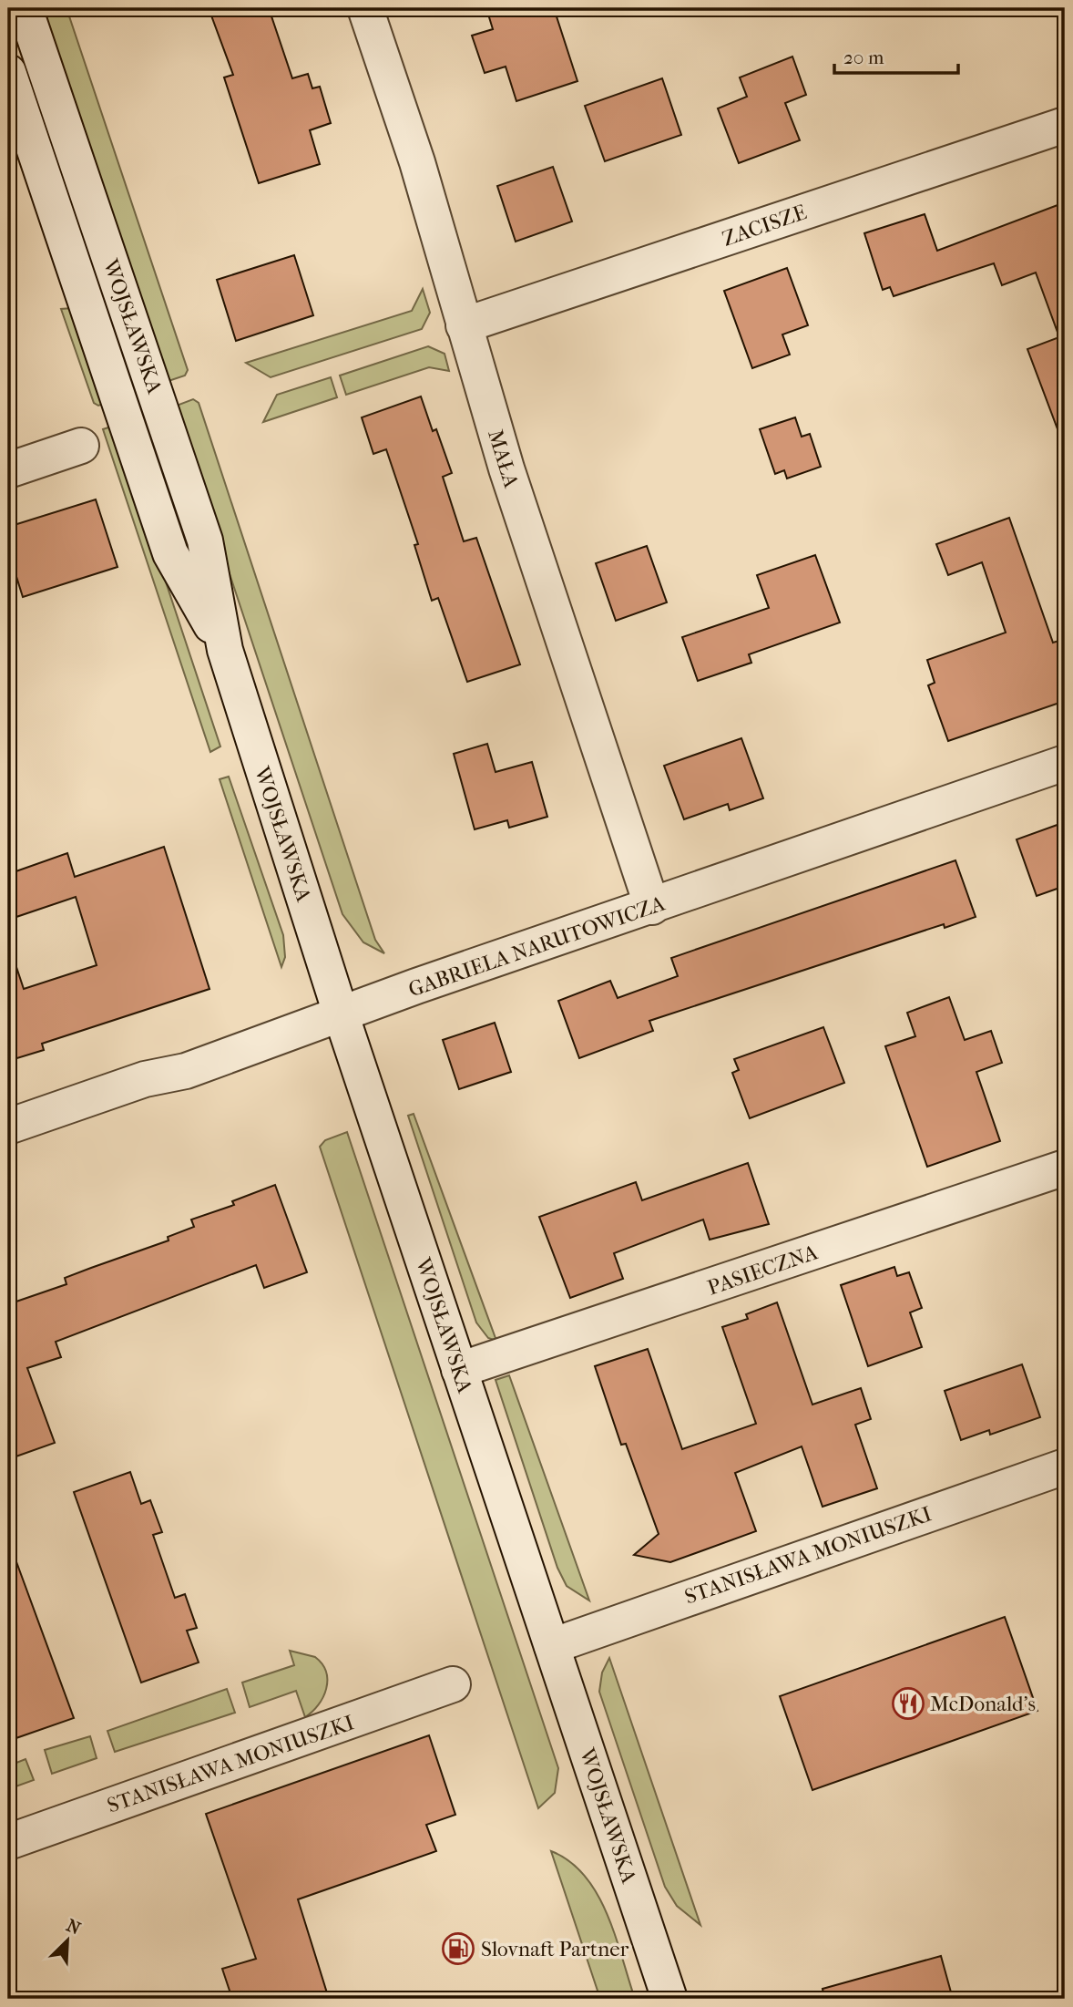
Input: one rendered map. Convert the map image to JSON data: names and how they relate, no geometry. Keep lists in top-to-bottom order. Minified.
{"streets":{"street":["ZACISZE","WOJSŁAWSKA","MAŁA","GABRIELA NARUTOWICZA","PASIECZNA","STANISŁAWA MONIUSZKI"]},"crossings":[["ZACISZE","MAŁA"],["WOJSŁAWSKA","GABRIELA NARUTOWICZA"],["WOJSŁAWSKA","PASIECZNA"],["WOJSŁAWSKA","STANISŁAWA MONIUSZKI"],["MAŁA","GABRIELA NARUTOWICZA"]],"places":{"restaurant":["McDonald's"],"fuel station":["Slovnaft Partner"]},"scale_bar":"20 m","north":"top right"}
